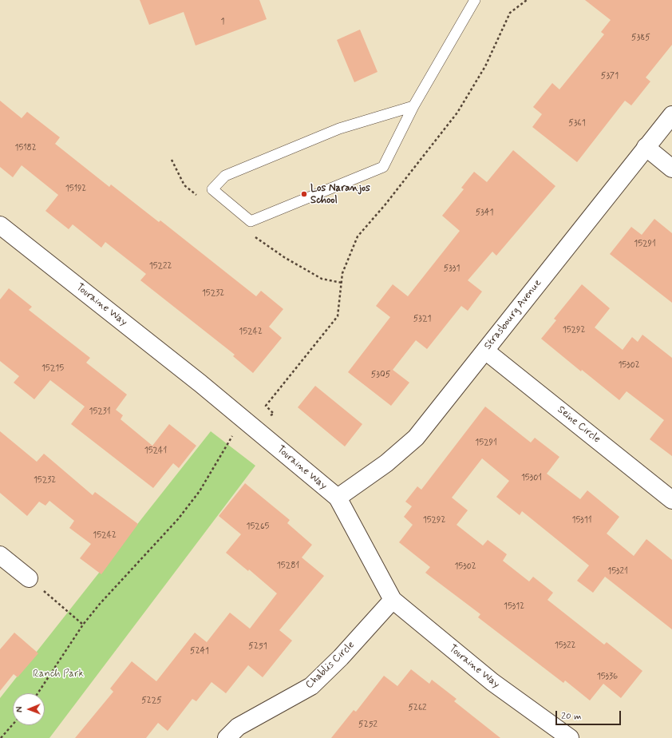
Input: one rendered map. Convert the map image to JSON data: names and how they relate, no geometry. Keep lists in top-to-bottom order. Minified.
{"streets":{"street":["Touraine Way","Strasbourg Avenue","Seine Circle","Chablis Circle"]},"crossings":[["Touraine Way","Strasbourg Avenue"],["Touraine Way","Chablis Circle"],["Strasbourg Avenue","Seine Circle"]],"parks":["Ranch Park"],"places":["Los Naranjos School"],"house_numbers":["1","5385","5371","5361","15182","15192","5341","15291","15222","5331","15232","5321","15292","15242","15302","15215","5305","15231","15291","15241","15301","15232","15292","15311","15265","15242","15281","15302","15321","15312","15322","5251","5241","15336","5225","5262","5252"],"scale_bar":"20 m","north":"left"}
